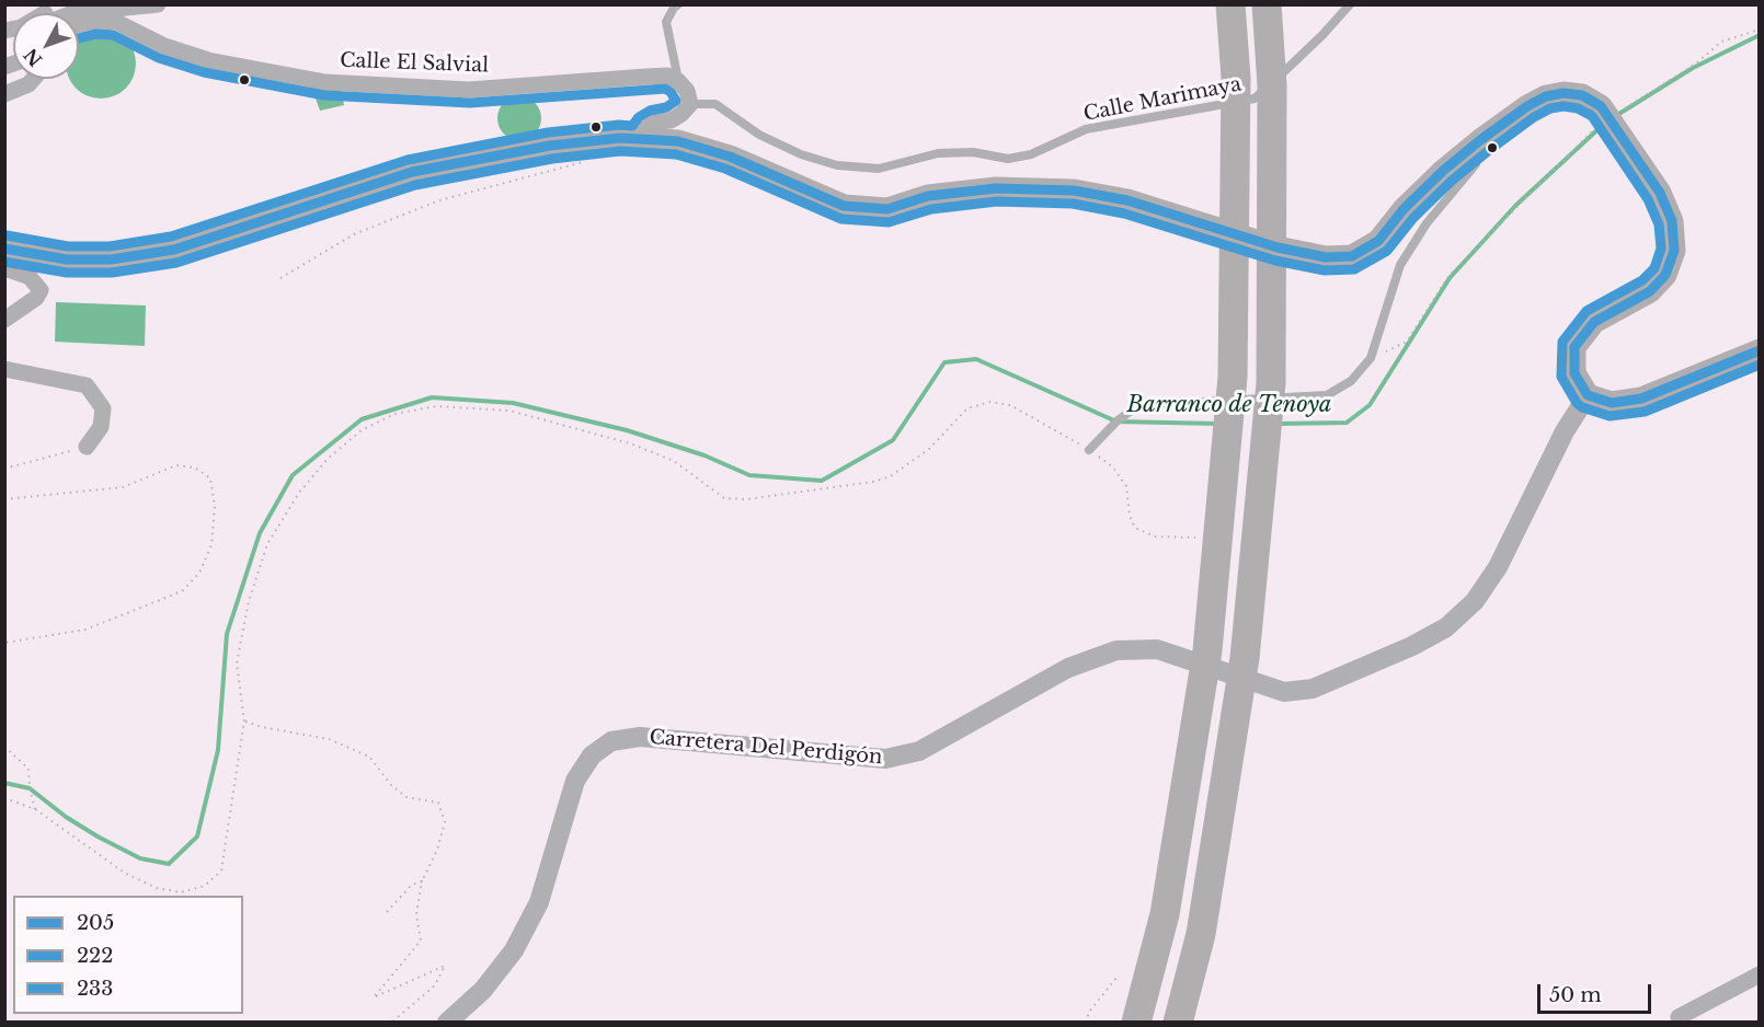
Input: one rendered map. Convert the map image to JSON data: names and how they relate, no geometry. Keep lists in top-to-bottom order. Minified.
{"streets":{"street":["Calle El Salvial","Carretera Del Perdigón"],"lane":["Calle Marimaya"]},"water":["Barranco de Tenoya"],"lines":["transit line 233","transit line 205","transit line 222"],"legend":["205","222","233"],"scale_bar":"50 m","north":"bottom left"}
